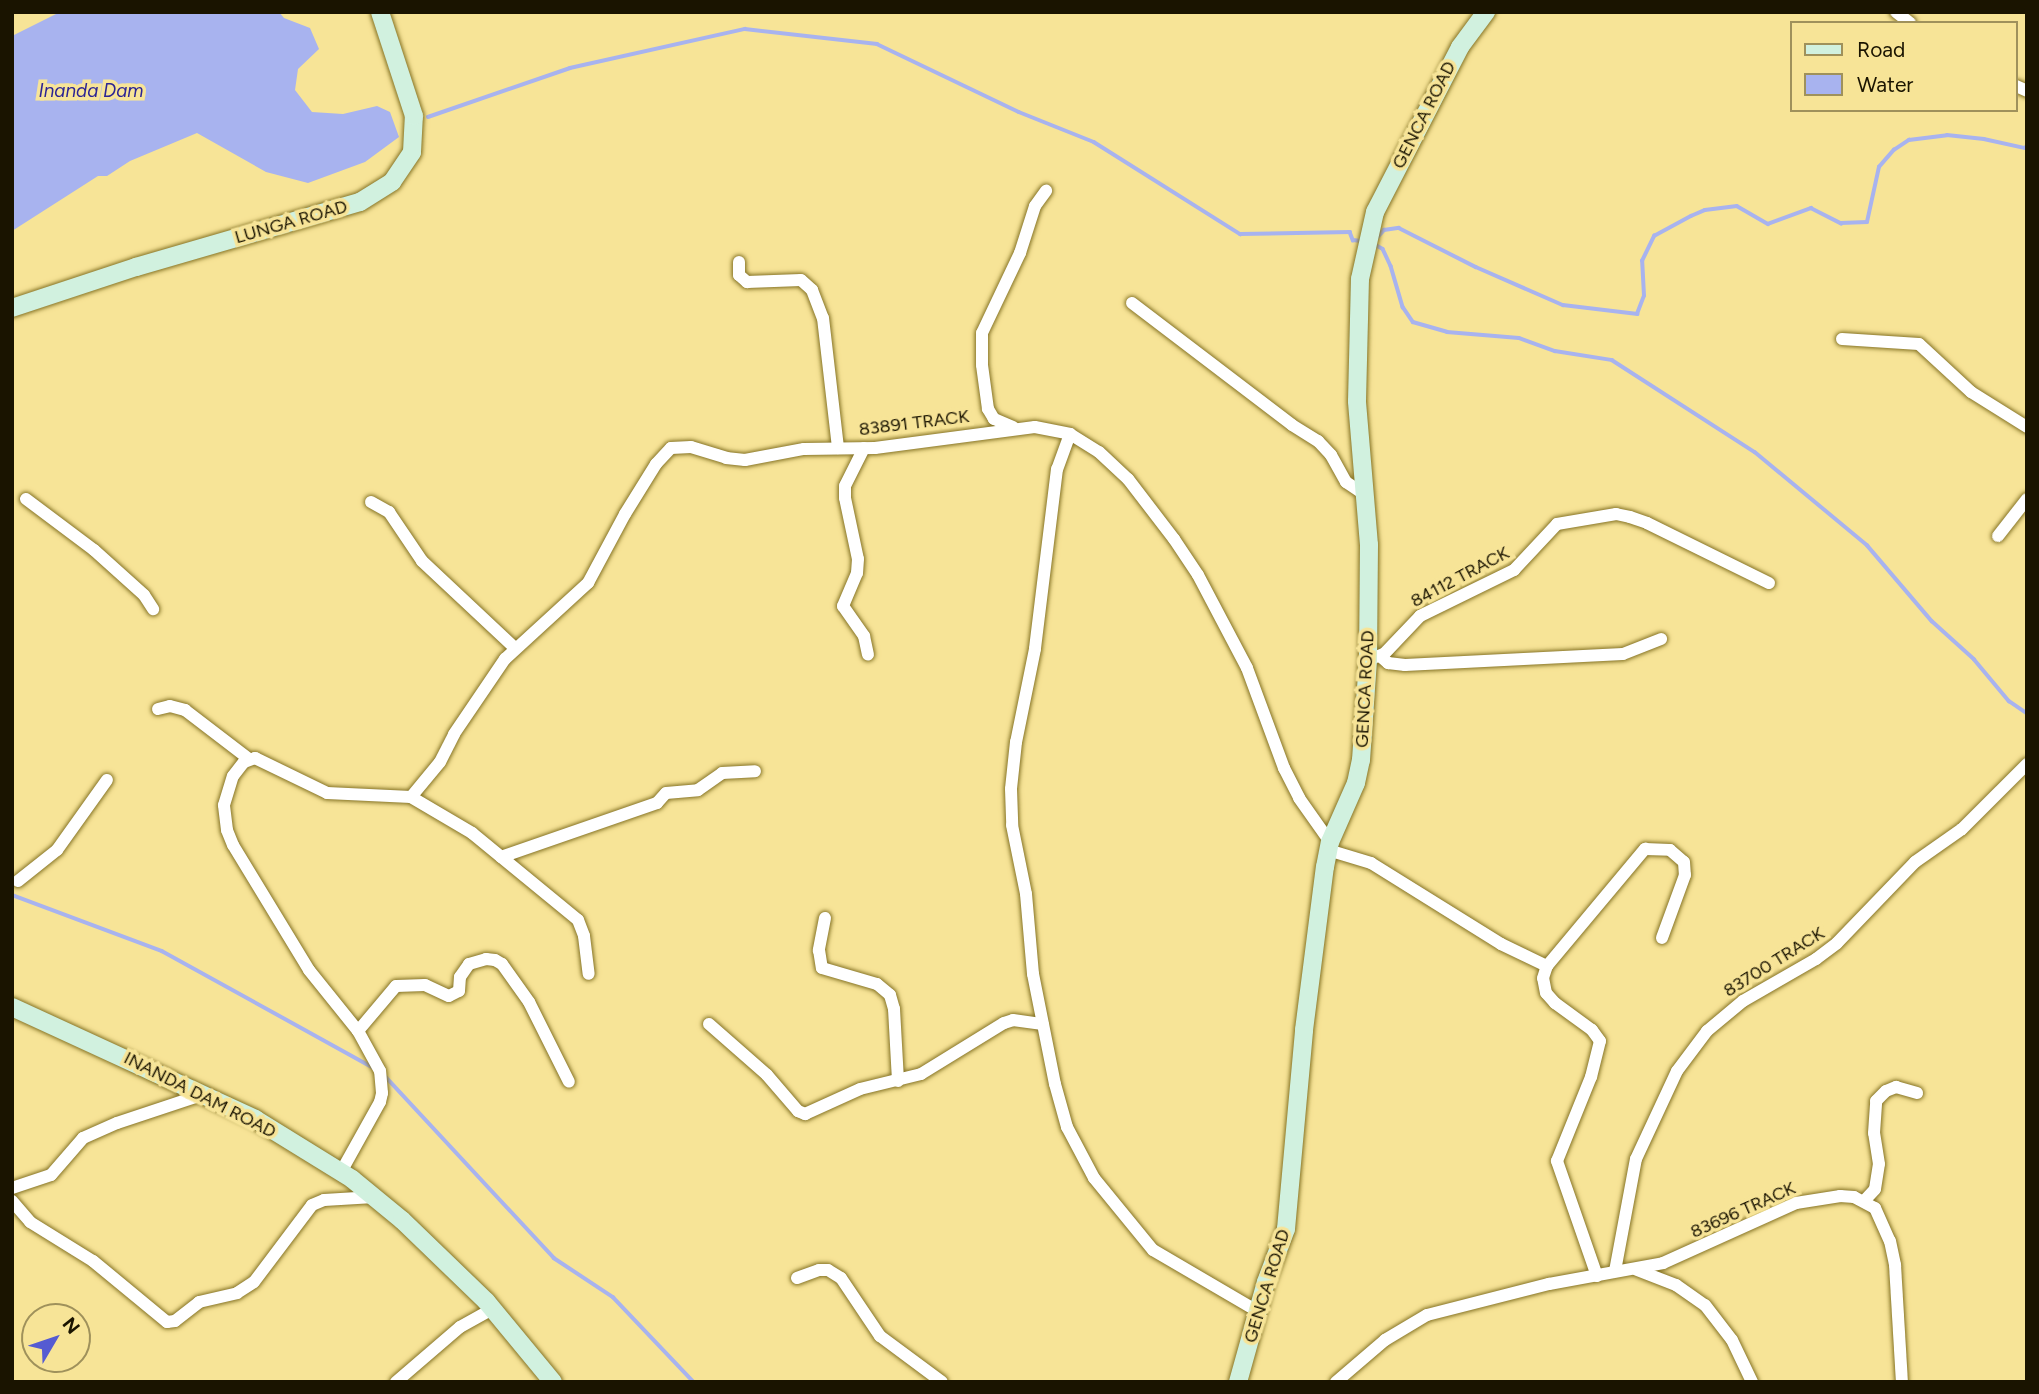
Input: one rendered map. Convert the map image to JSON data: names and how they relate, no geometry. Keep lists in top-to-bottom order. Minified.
{"streets":{"street":["GENCA ROAD","LUNGA ROAD","83891 TRACK","84112 TRACK","83700 TRACK","INANDA DAM ROAD","83696 TRACK"]},"crossings":[["GENCA ROAD","83891 TRACK"],["GENCA ROAD","84112 TRACK"],["83700 TRACK","83696 TRACK"]],"water":["Inanda Dam"],"legend":["Road","Water"],"north":"top right"}
